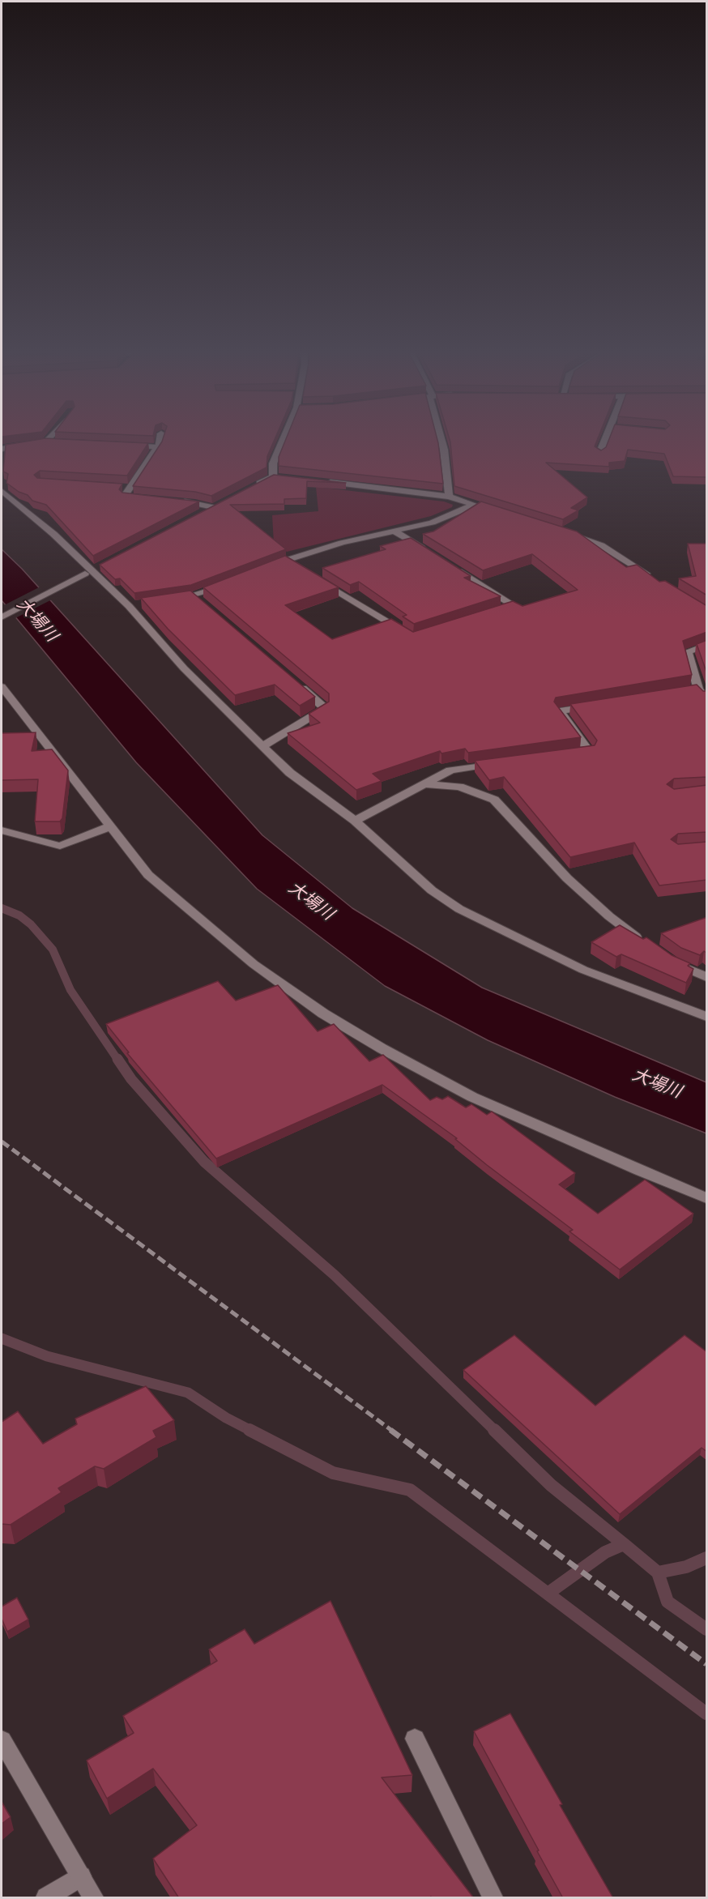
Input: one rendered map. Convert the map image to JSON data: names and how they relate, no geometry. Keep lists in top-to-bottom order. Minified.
{"water":["大場川"]}
